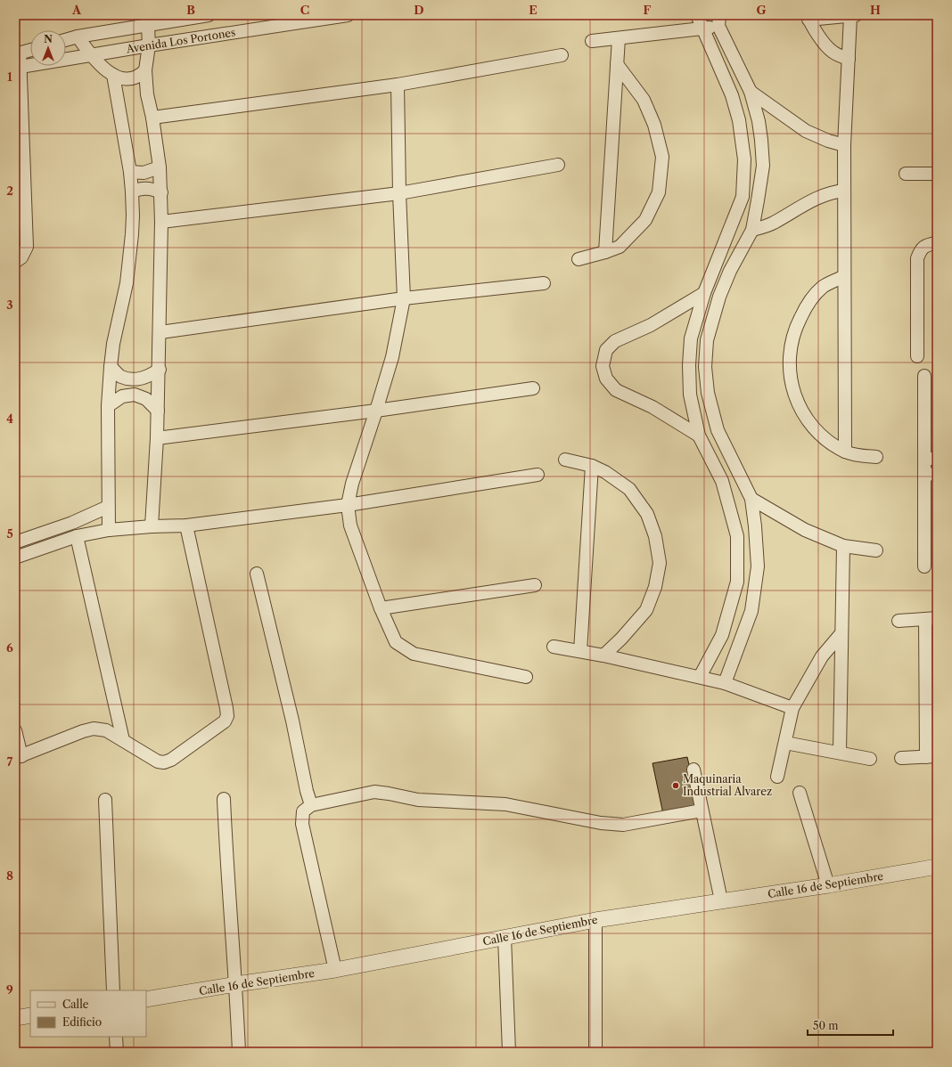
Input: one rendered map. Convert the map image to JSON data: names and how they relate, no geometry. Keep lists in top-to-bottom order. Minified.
{"streets":{"street":["Avenida Los Portones","Calle 16 de Septiembre"]},"places":["Maquinaria Industrial Alvarez"],"legend":["Calle","Edificio"],"scale_bar":"50 m","north":"top","grid":{"columns":["A","B","C","D","E","F","G","H"],"rows":["1","2","3","4","5","6","7","8","9"]}}
